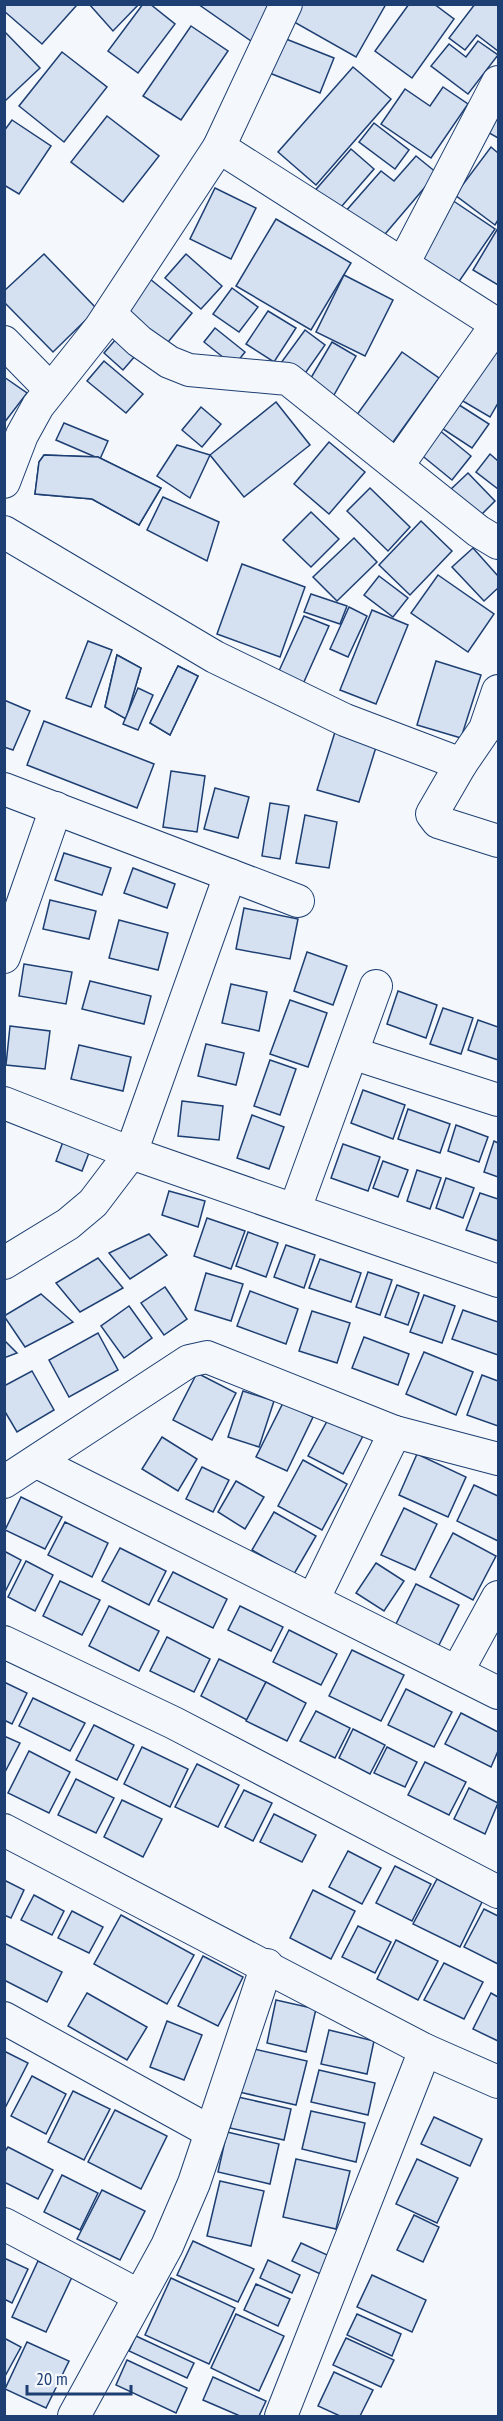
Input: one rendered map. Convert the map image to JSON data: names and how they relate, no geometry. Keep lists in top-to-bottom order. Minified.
{"scale_bar":"20 m"}
